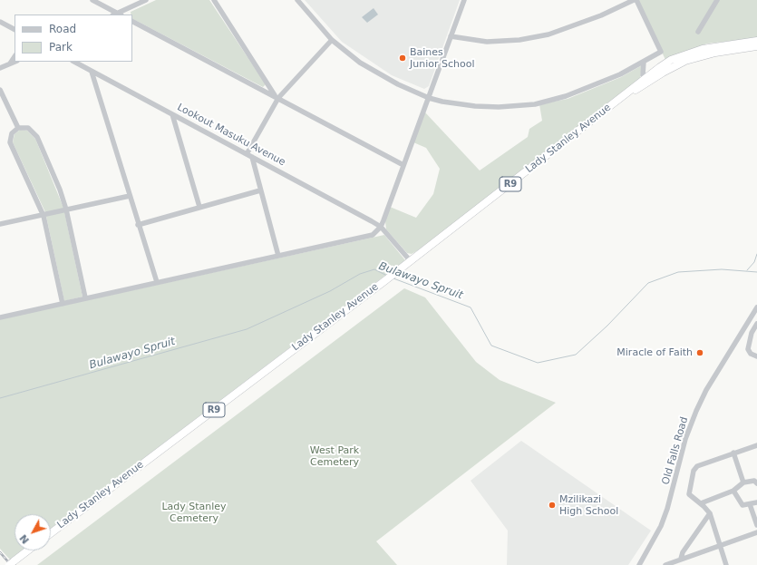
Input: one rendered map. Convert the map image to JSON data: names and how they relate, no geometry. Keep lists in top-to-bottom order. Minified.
{"streets":{"highway":["Lady Stanley Avenue","R9"],"street":["Lookout Masuku Avenue","Old Falls Road"]},"water":["Bulawayo Spruit"],"parks":["West Park Cemetery","Lady Stanley Cemetery"],"places":["Baines Junior School","Miracle of Faith","Mzilikazi High School"],"legend":["Road","Park"],"north":"bottom left"}
